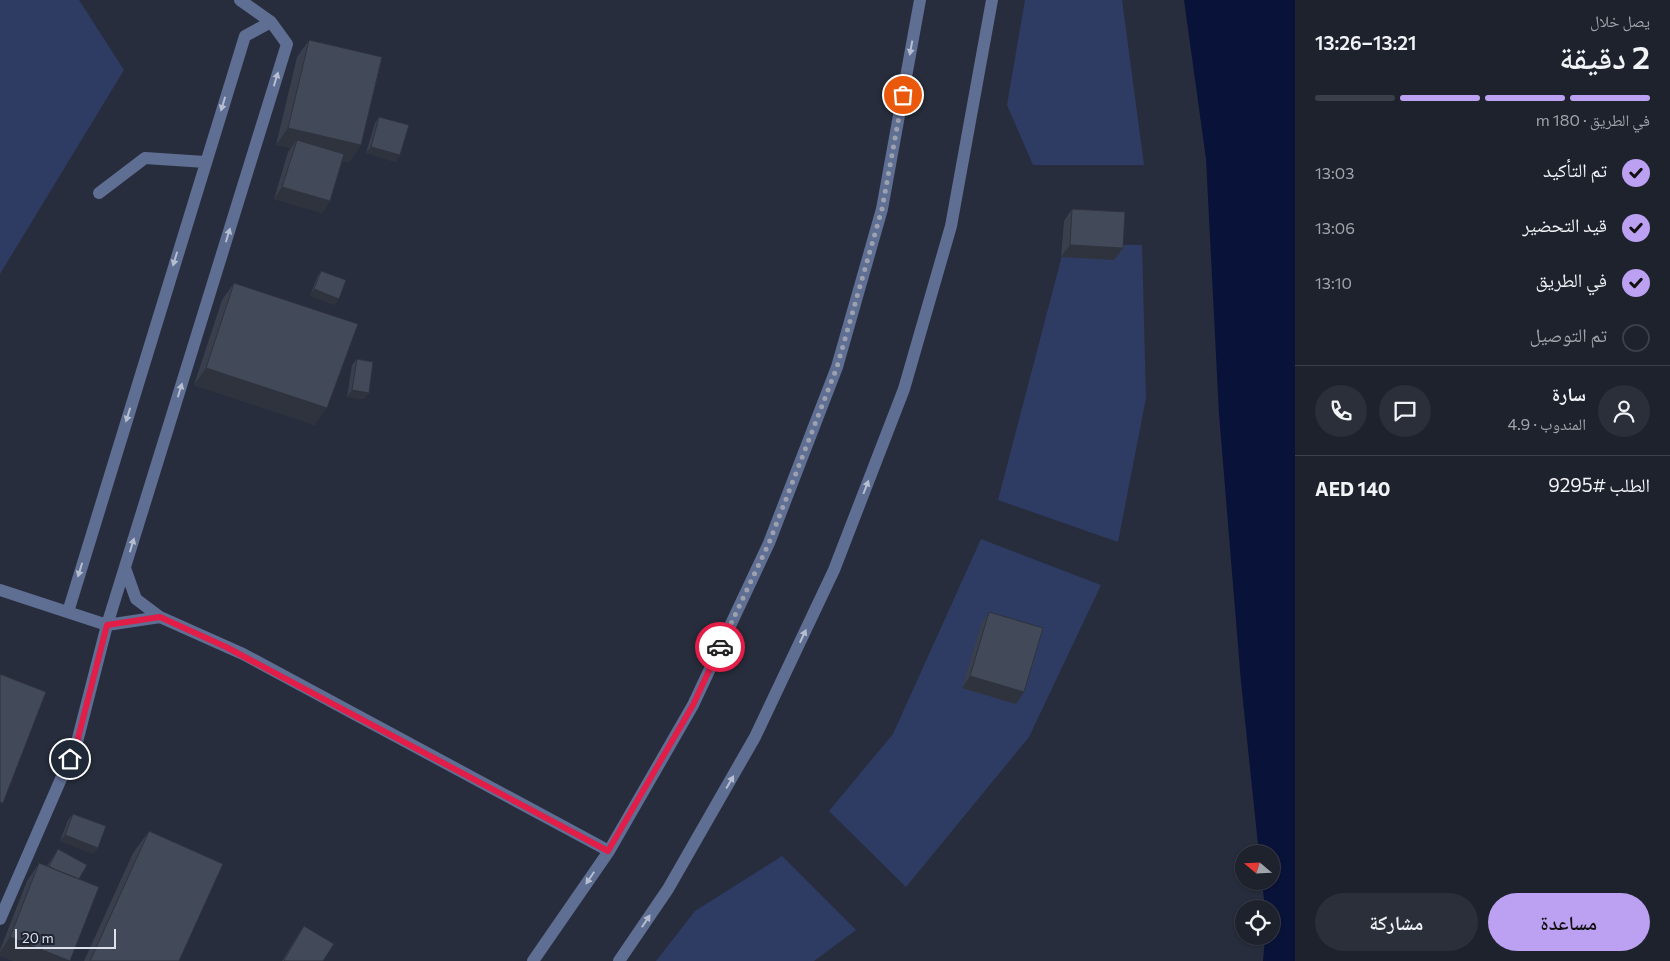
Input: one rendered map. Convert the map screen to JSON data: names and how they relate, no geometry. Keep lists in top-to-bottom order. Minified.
{"scale_bar":"20 m","north":"left","page":{"heading":["2 دقيقة","يصل خلال","13:21–13:26"],"panel":["سارة","المندوب · 4.9","الطلب #9295","AED 140"],"bar":"في الطريق · 180 m","list":[["تم التأكيد","13:03"],["قيد التحضير","13:06"],["في الطريق","13:10"],"تم التوصيل"],"buttons":["مساعدة","مشاركة"],"scale":"20 m"}}
